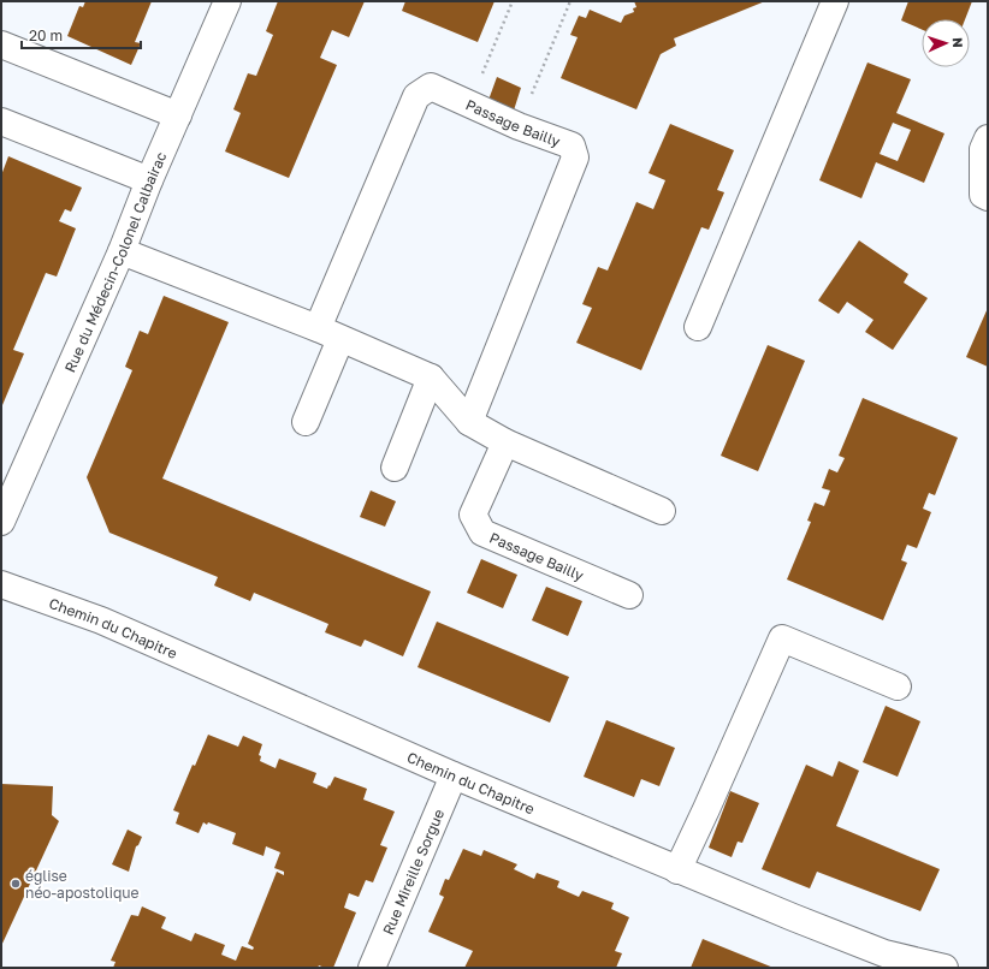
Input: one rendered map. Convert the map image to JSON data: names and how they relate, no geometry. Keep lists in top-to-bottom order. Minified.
{"streets":{"street":["Passage Bailly","Rue du Médecin-Colonel Calbairac","Chemin du Chapitre","Rue Mireille Sorgue"]},"crossings":[["Chemin du Chapitre","Rue Mireille Sorgue"]],"places":["église néo-apostolique"],"scale_bar":"20 m","north":"right"}
